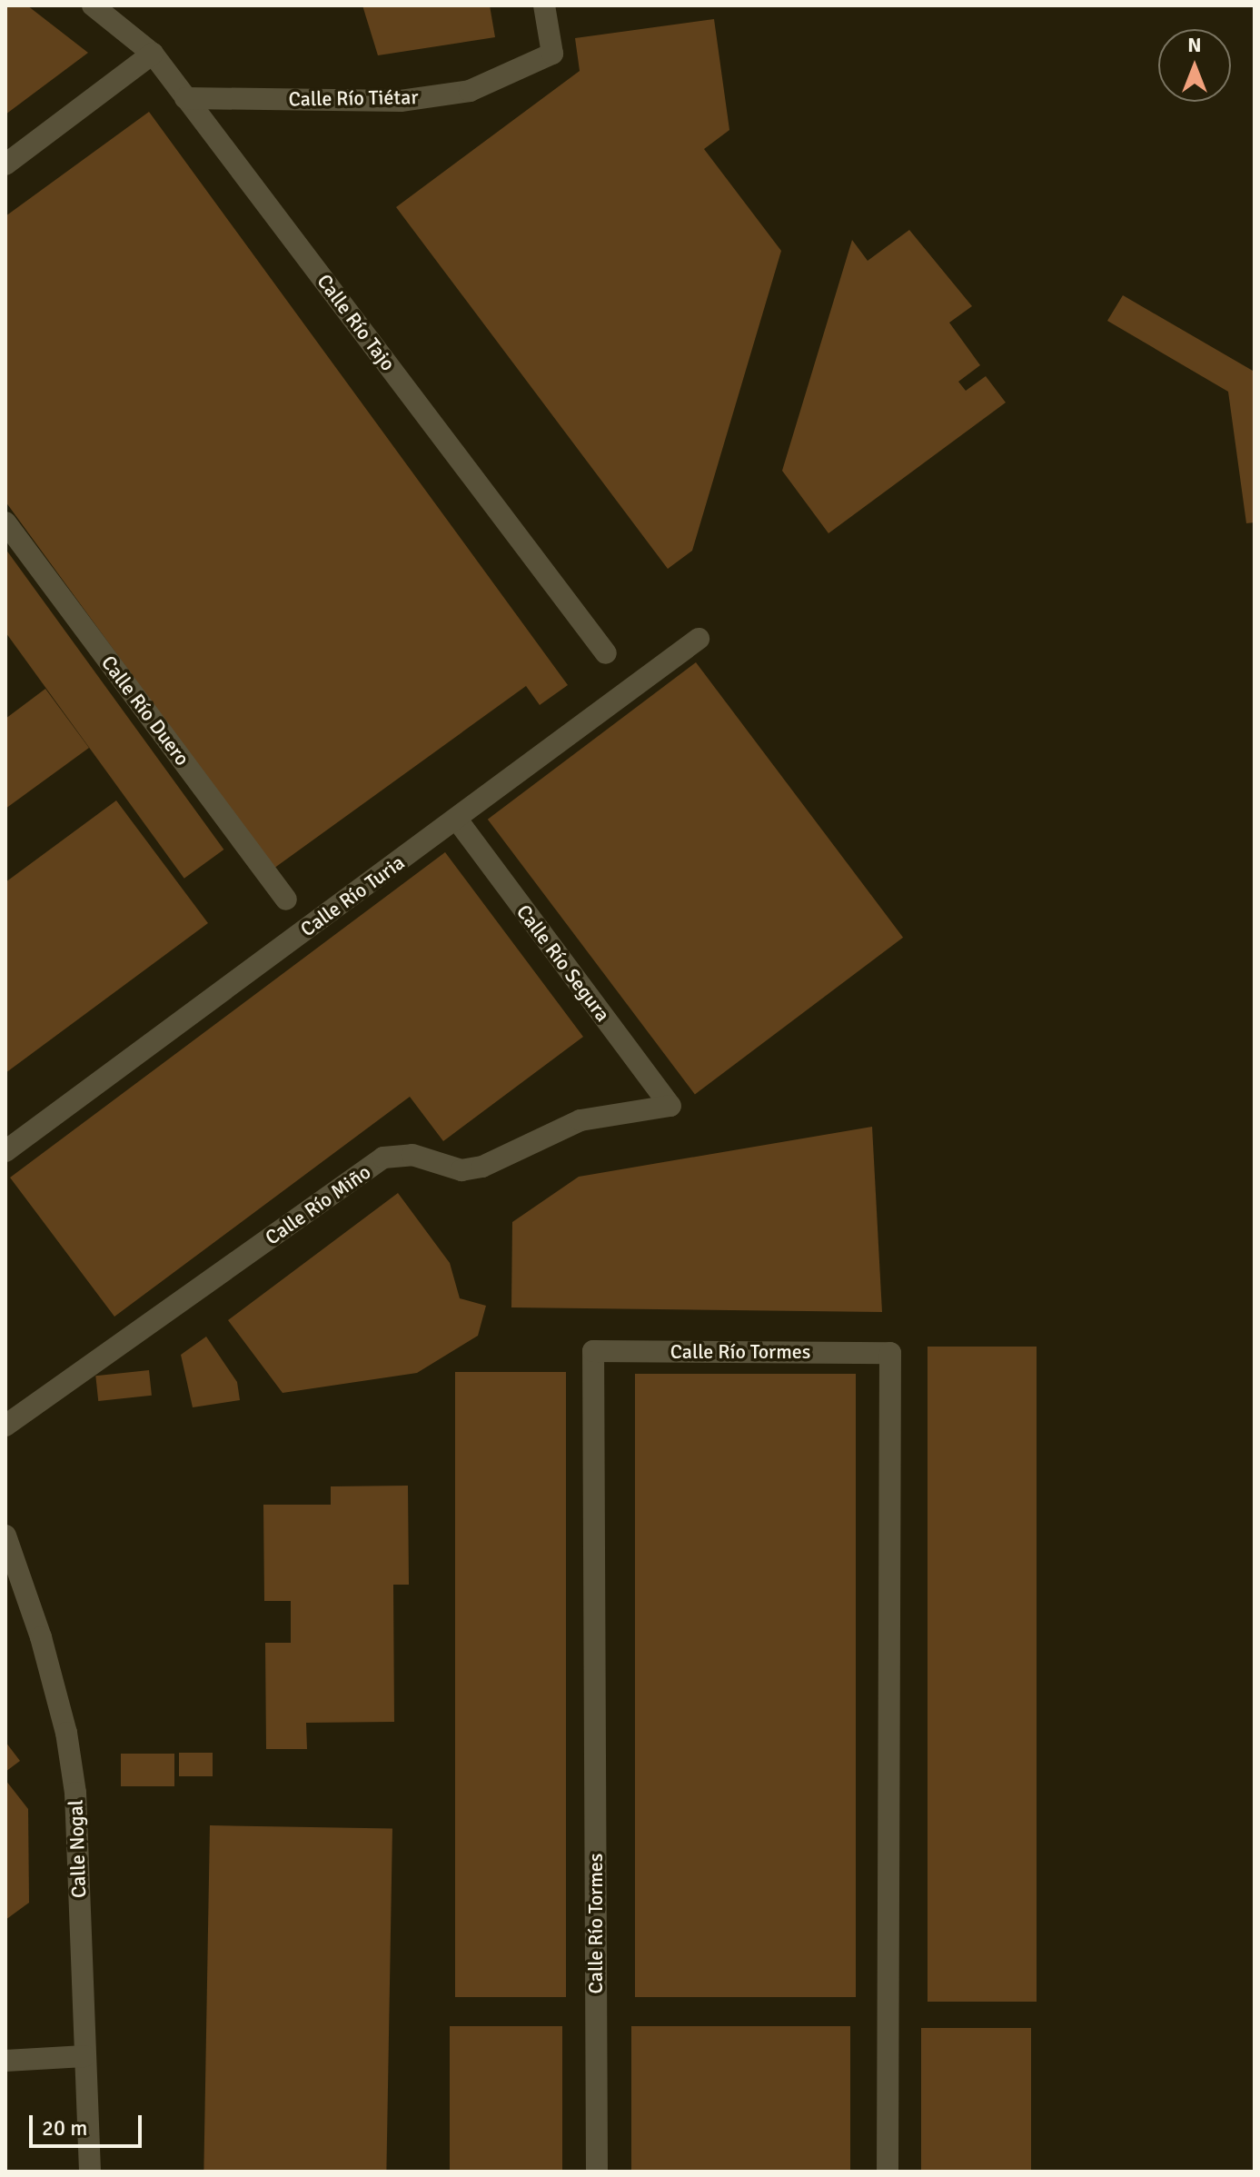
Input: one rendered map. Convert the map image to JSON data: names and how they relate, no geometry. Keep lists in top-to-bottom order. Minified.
{"streets":{"street":["Calle Río Tiétar","Calle Río Tajo","Calle Río Duero","Calle Río Turia","Calle Río Segura","Calle Río Miño","Calle Río Tormes","Calle Nogal"]},"crossings":[["Calle Río Tiétar","Calle Río Tajo"],["Calle Río Turia","Calle Río Segura"],["Calle Río Segura","Calle Río Miño"]],"scale_bar":"20 m","north":"top"}
